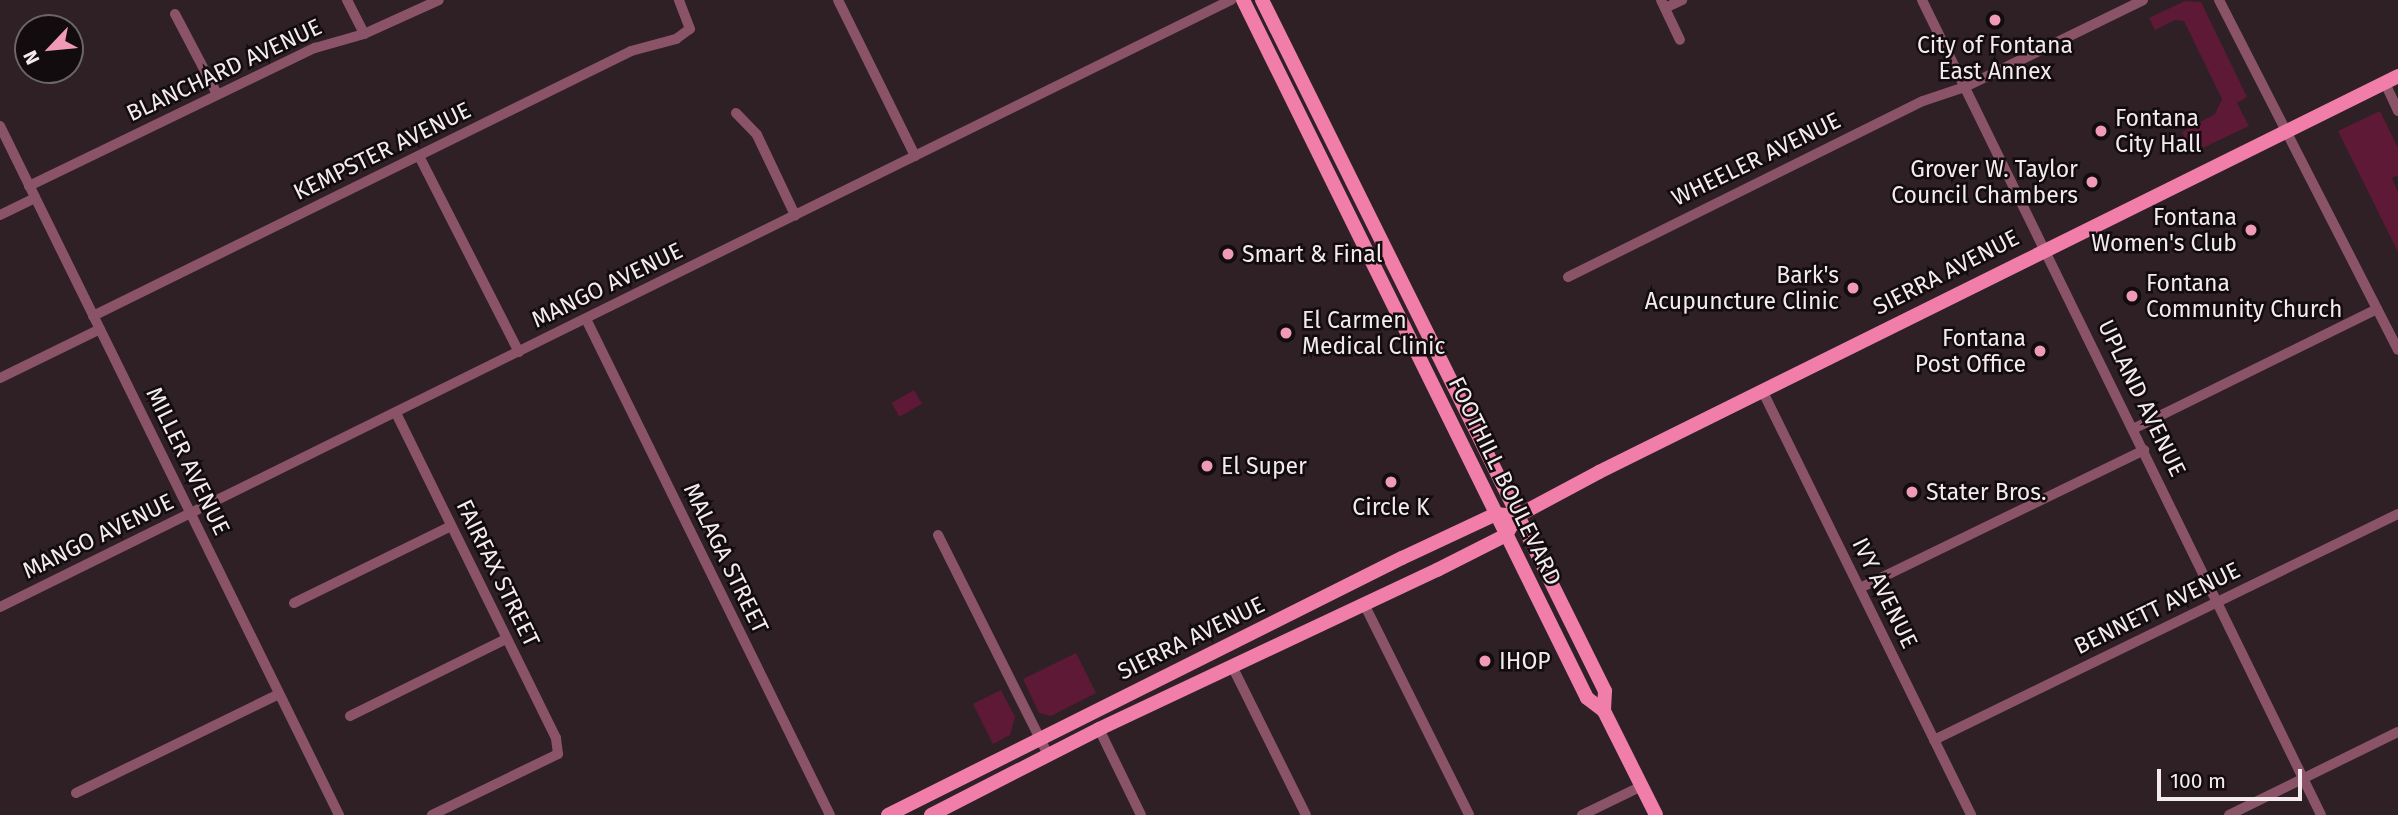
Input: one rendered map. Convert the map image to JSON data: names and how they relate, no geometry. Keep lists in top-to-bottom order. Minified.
{"streets":{"main road":["SIERRA AVENUE","FOOTHILL BOULEVARD"],"street":["BLANCHARD AVENUE","KEMPSTER AVENUE","WHEELER AVENUE","MANGO AVENUE","UPLAND AVENUE","MILLER AVENUE","MALAGA STREET","FAIRFAX STREET","IVY AVENUE","BENNETT AVENUE"]},"crossings":[["BLANCHARD AVENUE","MILLER AVENUE"],["KEMPSTER AVENUE","MILLER AVENUE"],["WHEELER AVENUE","UPLAND AVENUE"],["SIERRA AVENUE","UPLAND AVENUE"],["SIERRA AVENUE","FOOTHILL BOULEVARD"],["SIERRA AVENUE","IVY AVENUE"],["MANGO AVENUE","MILLER AVENUE"],["MANGO AVENUE","MALAGA STREET"],["MANGO AVENUE","FAIRFAX STREET"],["UPLAND AVENUE","BENNETT AVENUE"],["IVY AVENUE","BENNETT AVENUE"]],"places":["City of Fontana East Annex","Fontana City Hall","Grover W. Taylor Council Chambers","Fontana Women's Club","Smart & Final","Bark's Acupuncture Clinic","Fontana Community Church","El Carmen Medical Clinic","Fontana Post Office","El Super","Circle K","Stater Bros.","IHOP"],"scale_bar":"100 m","north":"bottom left"}
